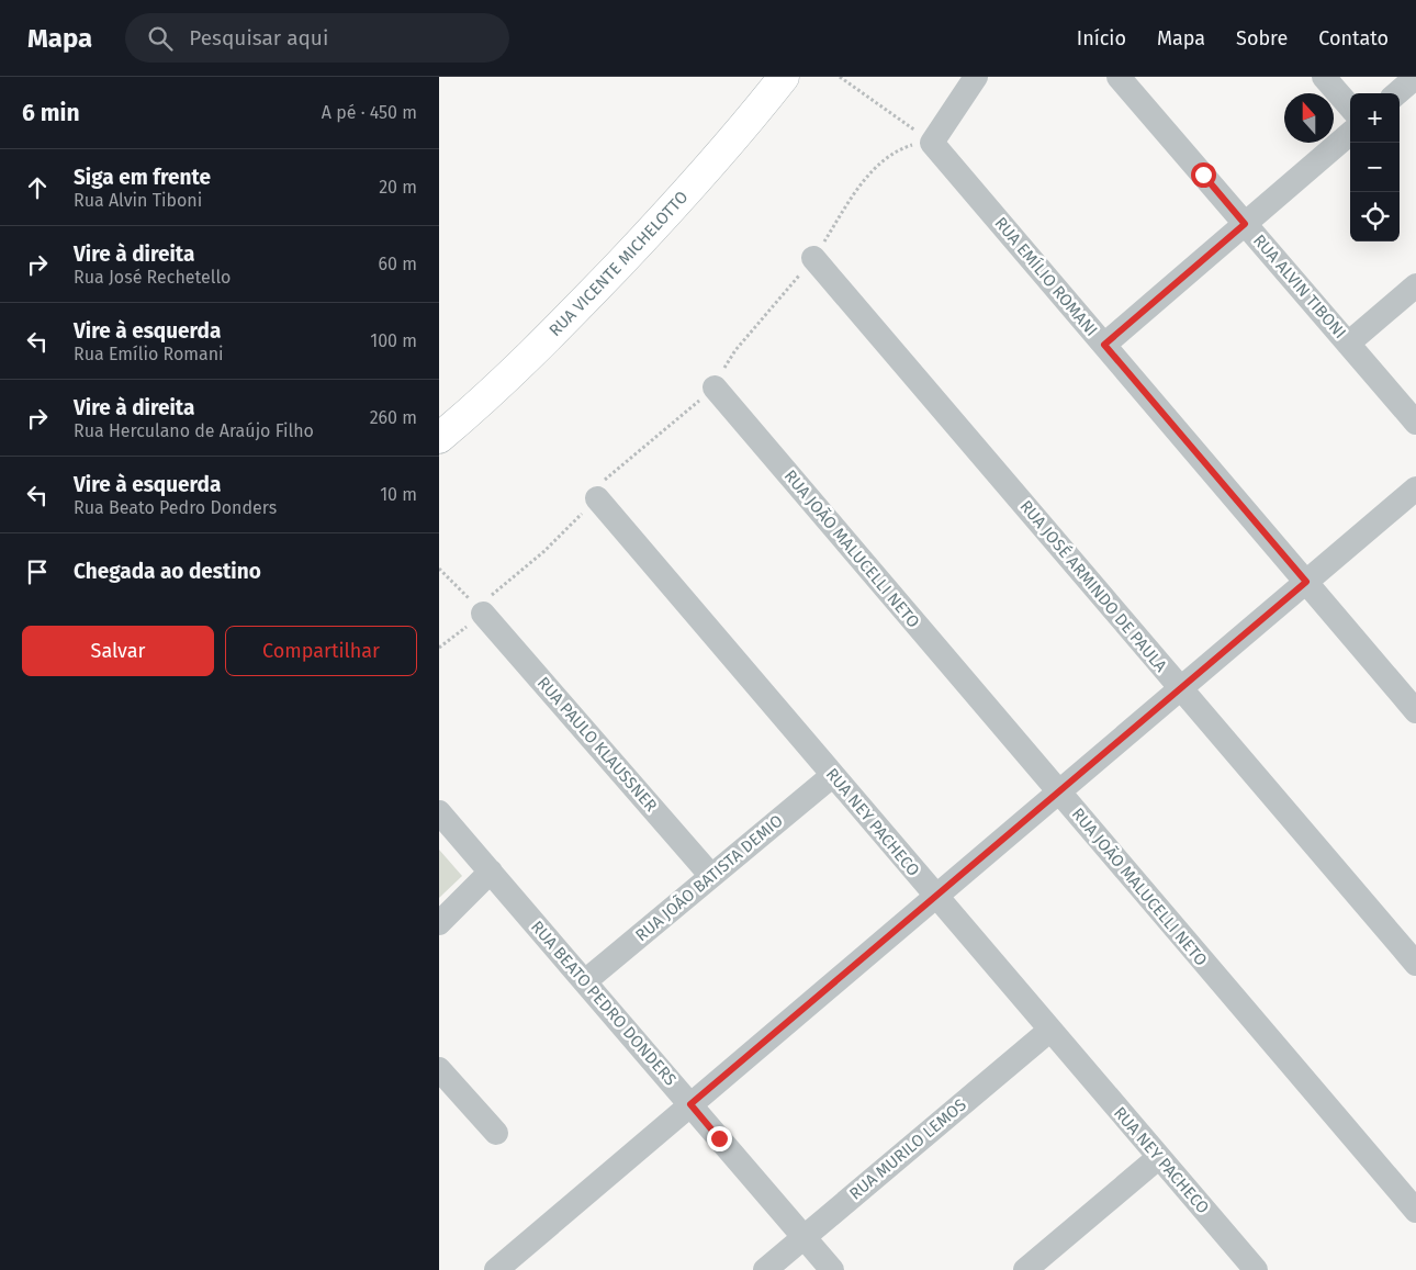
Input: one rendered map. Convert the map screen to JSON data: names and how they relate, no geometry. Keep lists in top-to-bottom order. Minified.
{"streets":{"main road":["RUA VICENTE MICHELOTTO"],"street":["RUA EMÍLIO ROMANI","RUA ALVIN TIBONI","RUA JOÃO MALUCELLI NETO","RUA JOSÉ ARMINDO DE PAULA","RUA PAULO KLAUSSNER","RUA NEY PACHECO","RUA JOÃO BATISTA DEMIO","RUA BEATO PEDRO DONDERS","RUA MURILO LEMOS"]},"crossings":[["RUA PAULO KLAUSSNER","RUA JOÃO BATISTA DEMIO"],["RUA NEY PACHECO","RUA JOÃO BATISTA DEMIO"],["RUA NEY PACHECO","RUA MURILO LEMOS"],["RUA JOÃO BATISTA DEMIO","RUA BEATO PEDRO DONDERS"],["RUA BEATO PEDRO DONDERS","RUA MURILO LEMOS"]],"north":"top","page":{"header":"Mapa","search":"Pesquisar aqui","nav":["Início","Mapa","Sobre","Contato"],"heading":["6 min","A pé · 450 m"],"map_buttons":["+","−"],"list":[["Siga em frente","Rua Alvin Tiboni","20 m"],["Vire à direita","Rua José Rechetello","60 m"],["Vire à esquerda","Rua Emílio Romani","100 m"],["Vire à direita","Rua Herculano de Araújo Filho","260 m"],["Vire à esquerda","Rua Beato Pedro Donders","10 m"],"Chegada ao destino"],"buttons":["Salvar","Compartilhar"]}}
